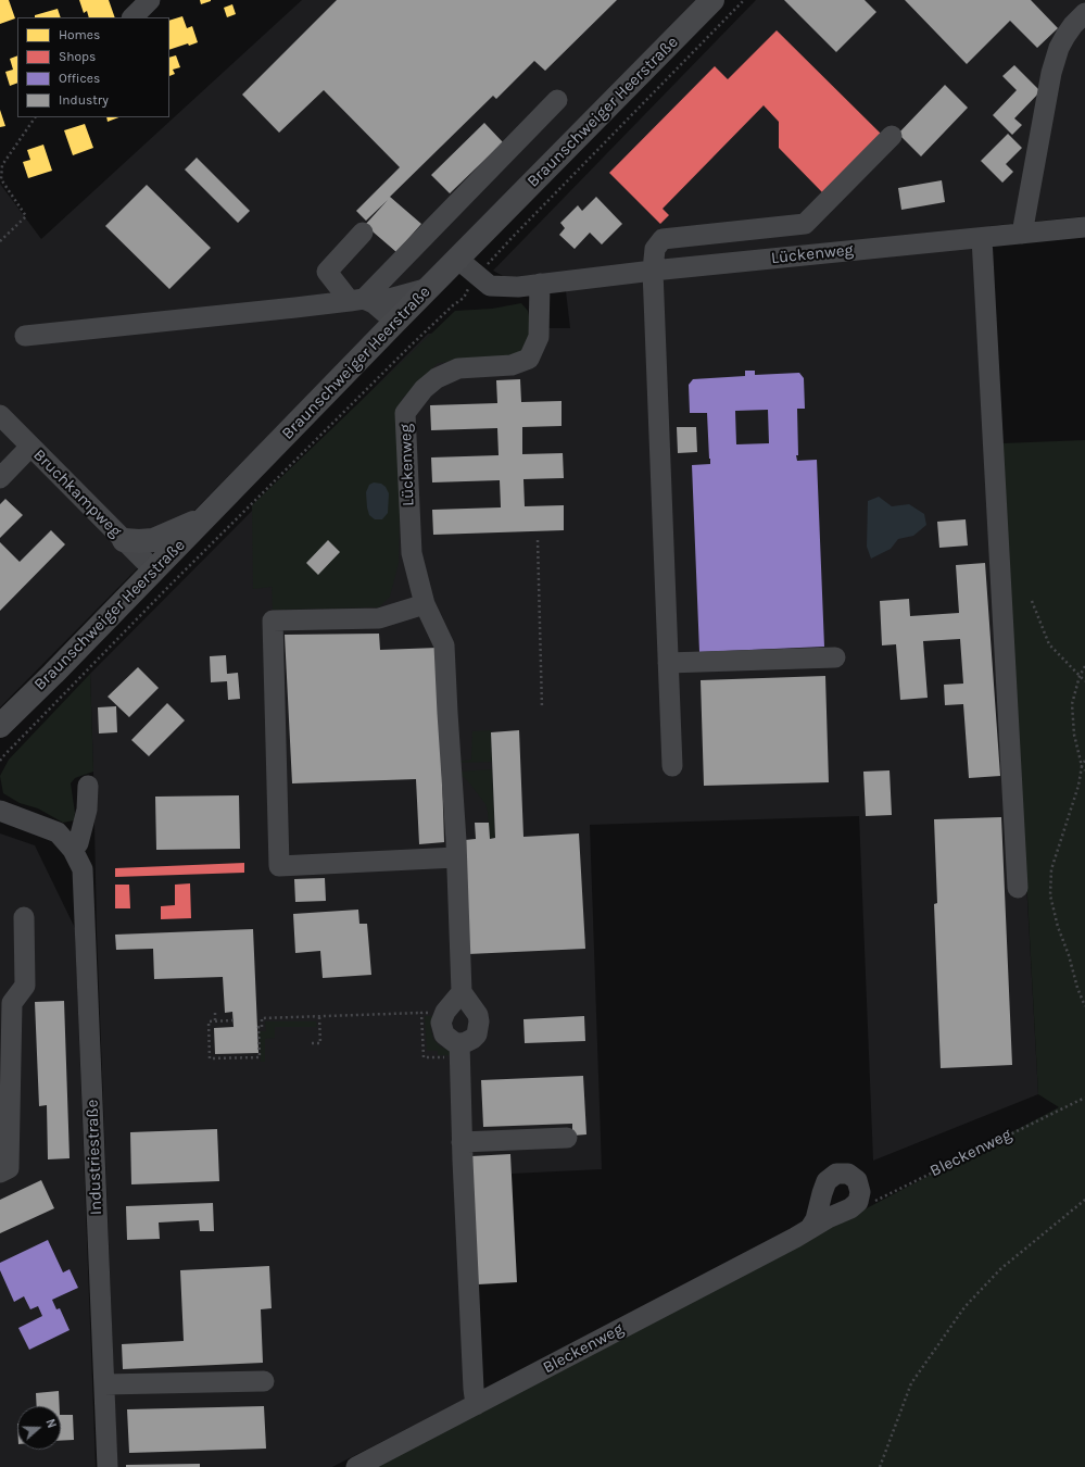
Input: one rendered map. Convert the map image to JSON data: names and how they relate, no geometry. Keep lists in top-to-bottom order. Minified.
{"streets":{"main road":["Braunschweiger Heerstraße"],"street":["Lückenweg","Bruchkampweg","Bleckenweg","Industriestraße"]},"crossings":[["Braunschweiger Heerstraße","Lückenweg"],["Braunschweiger Heerstraße","Bruchkampweg"]],"legend":["Homes","Shops","Offices","Industry"],"north":"right"}
